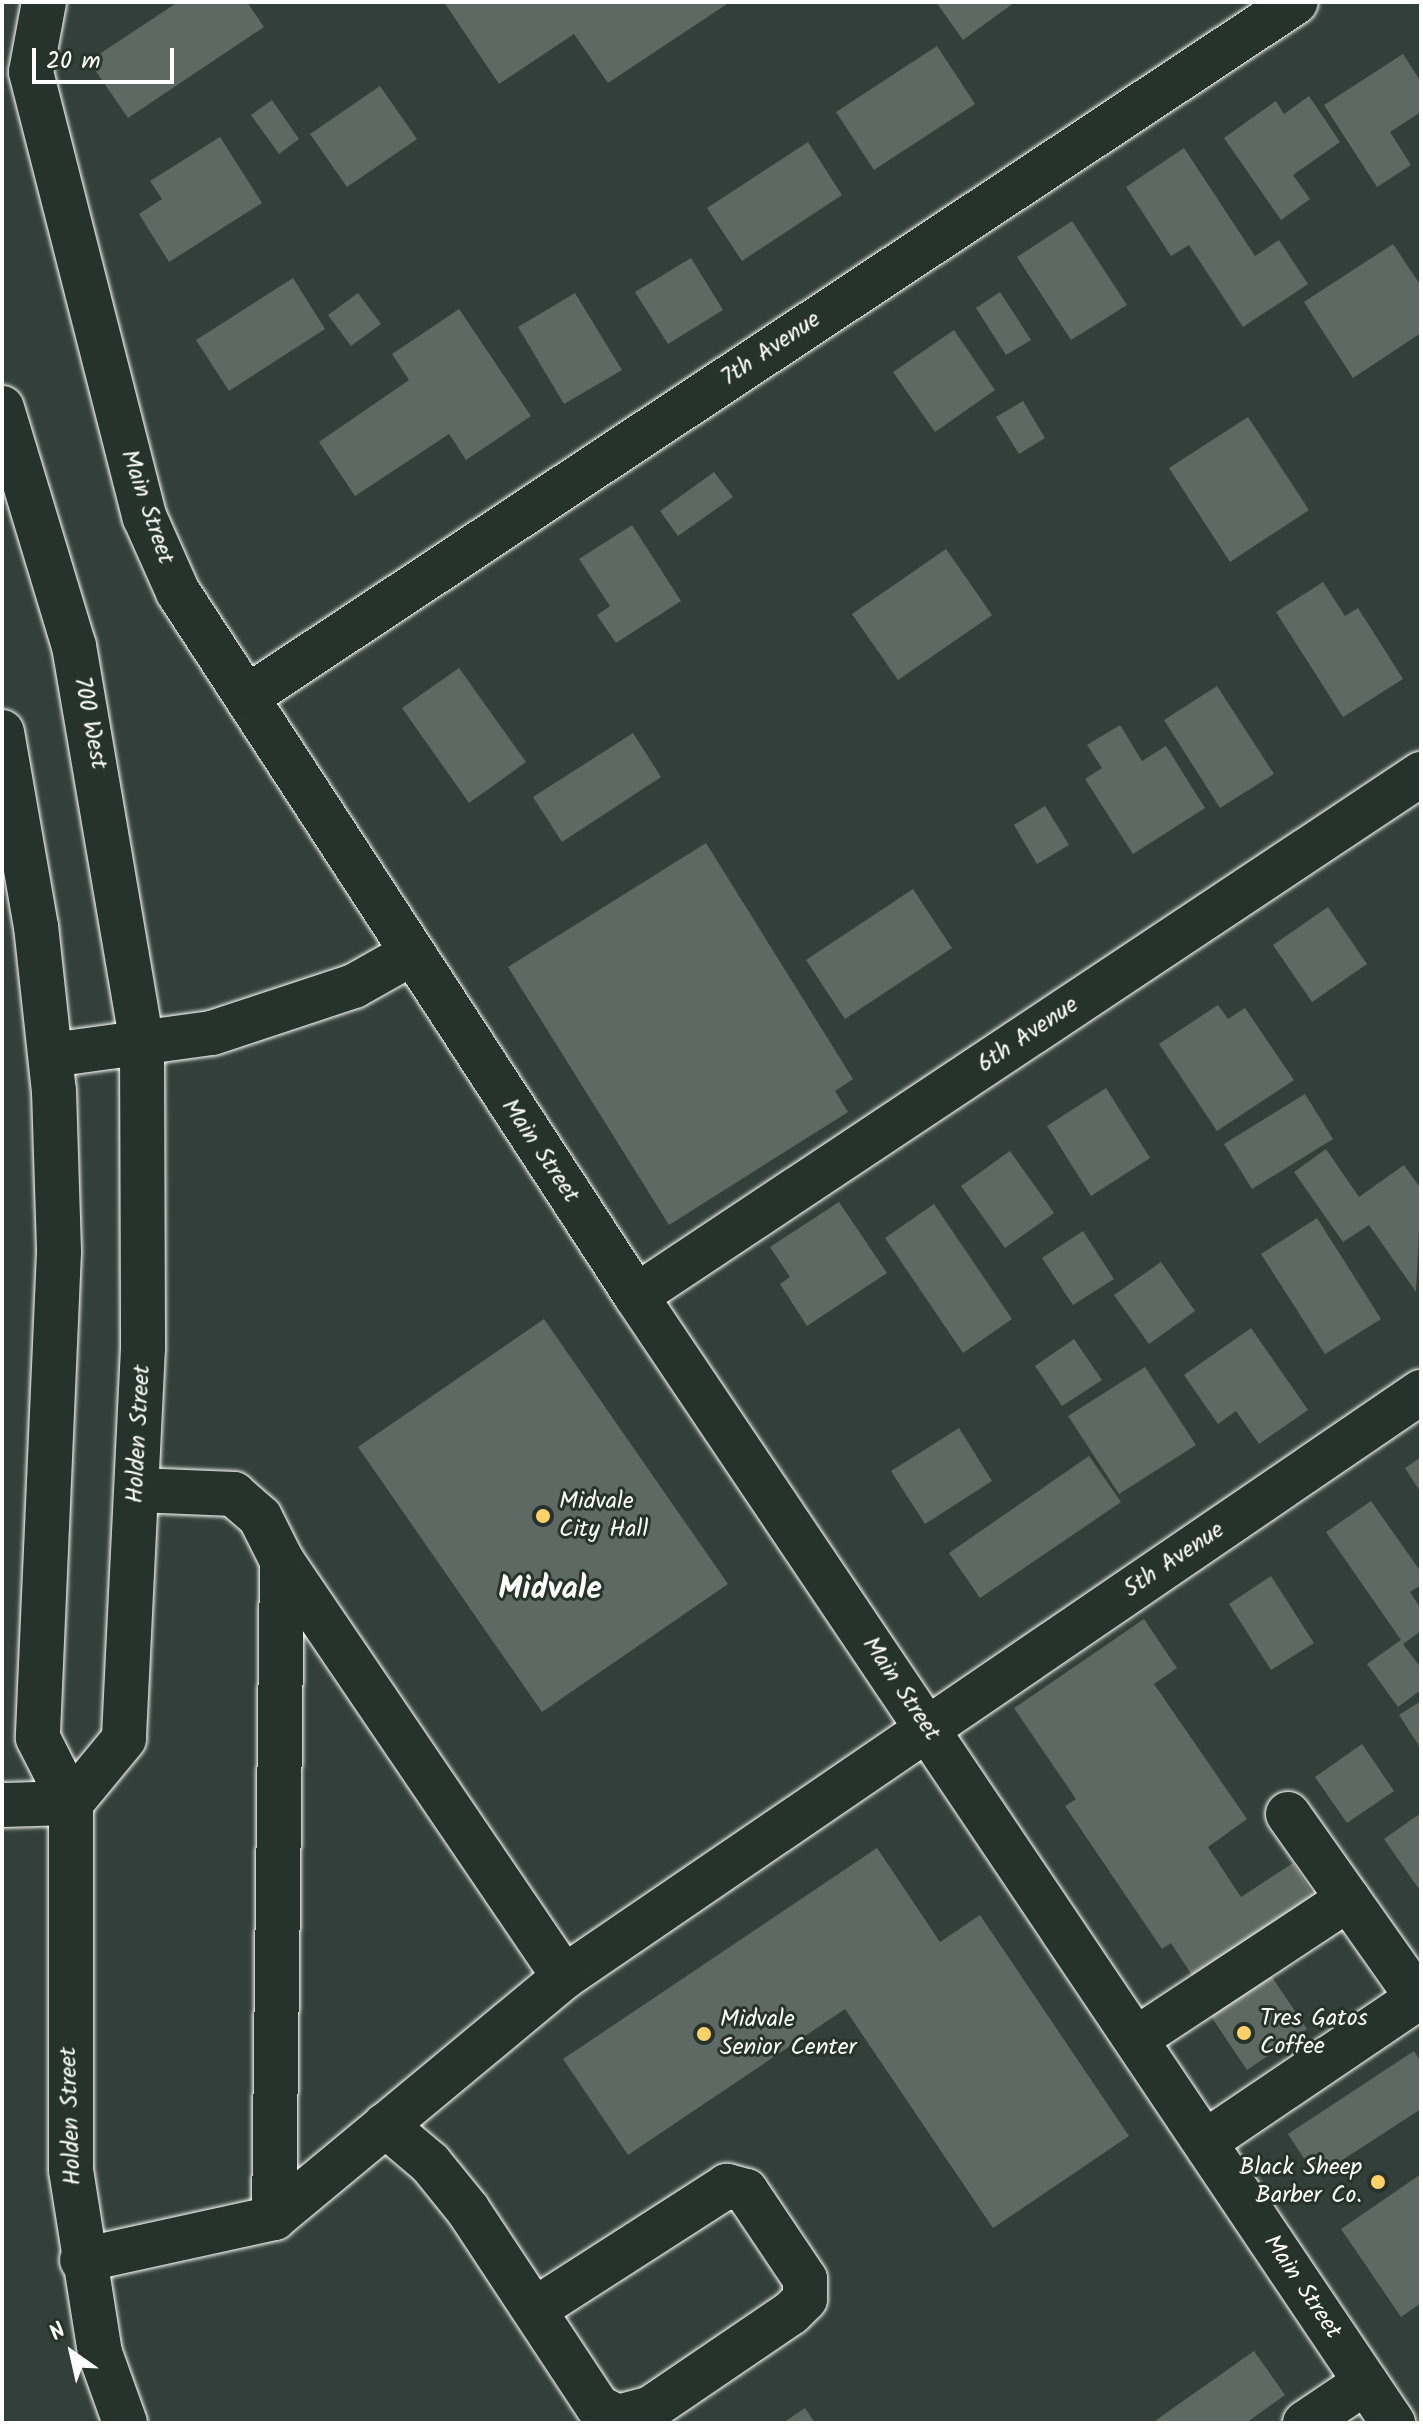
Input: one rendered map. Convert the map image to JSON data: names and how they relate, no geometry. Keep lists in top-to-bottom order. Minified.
{"streets":{"street":["7th Avenue","Main Street","700 West","6th Avenue","Holden Street","5th Avenue"]},"crossings":[["7th Avenue","Main Street"],["Main Street","6th Avenue"],["Main Street","5th Avenue"],["700 West","Holden Street"]],"districts":["Midvale"],"places":["Midvale City Hall","Tres Gatos Coffee","Midvale Senior Center","Black Sheep Barber Co."],"scale_bar":"20 m","north":"top left"}
